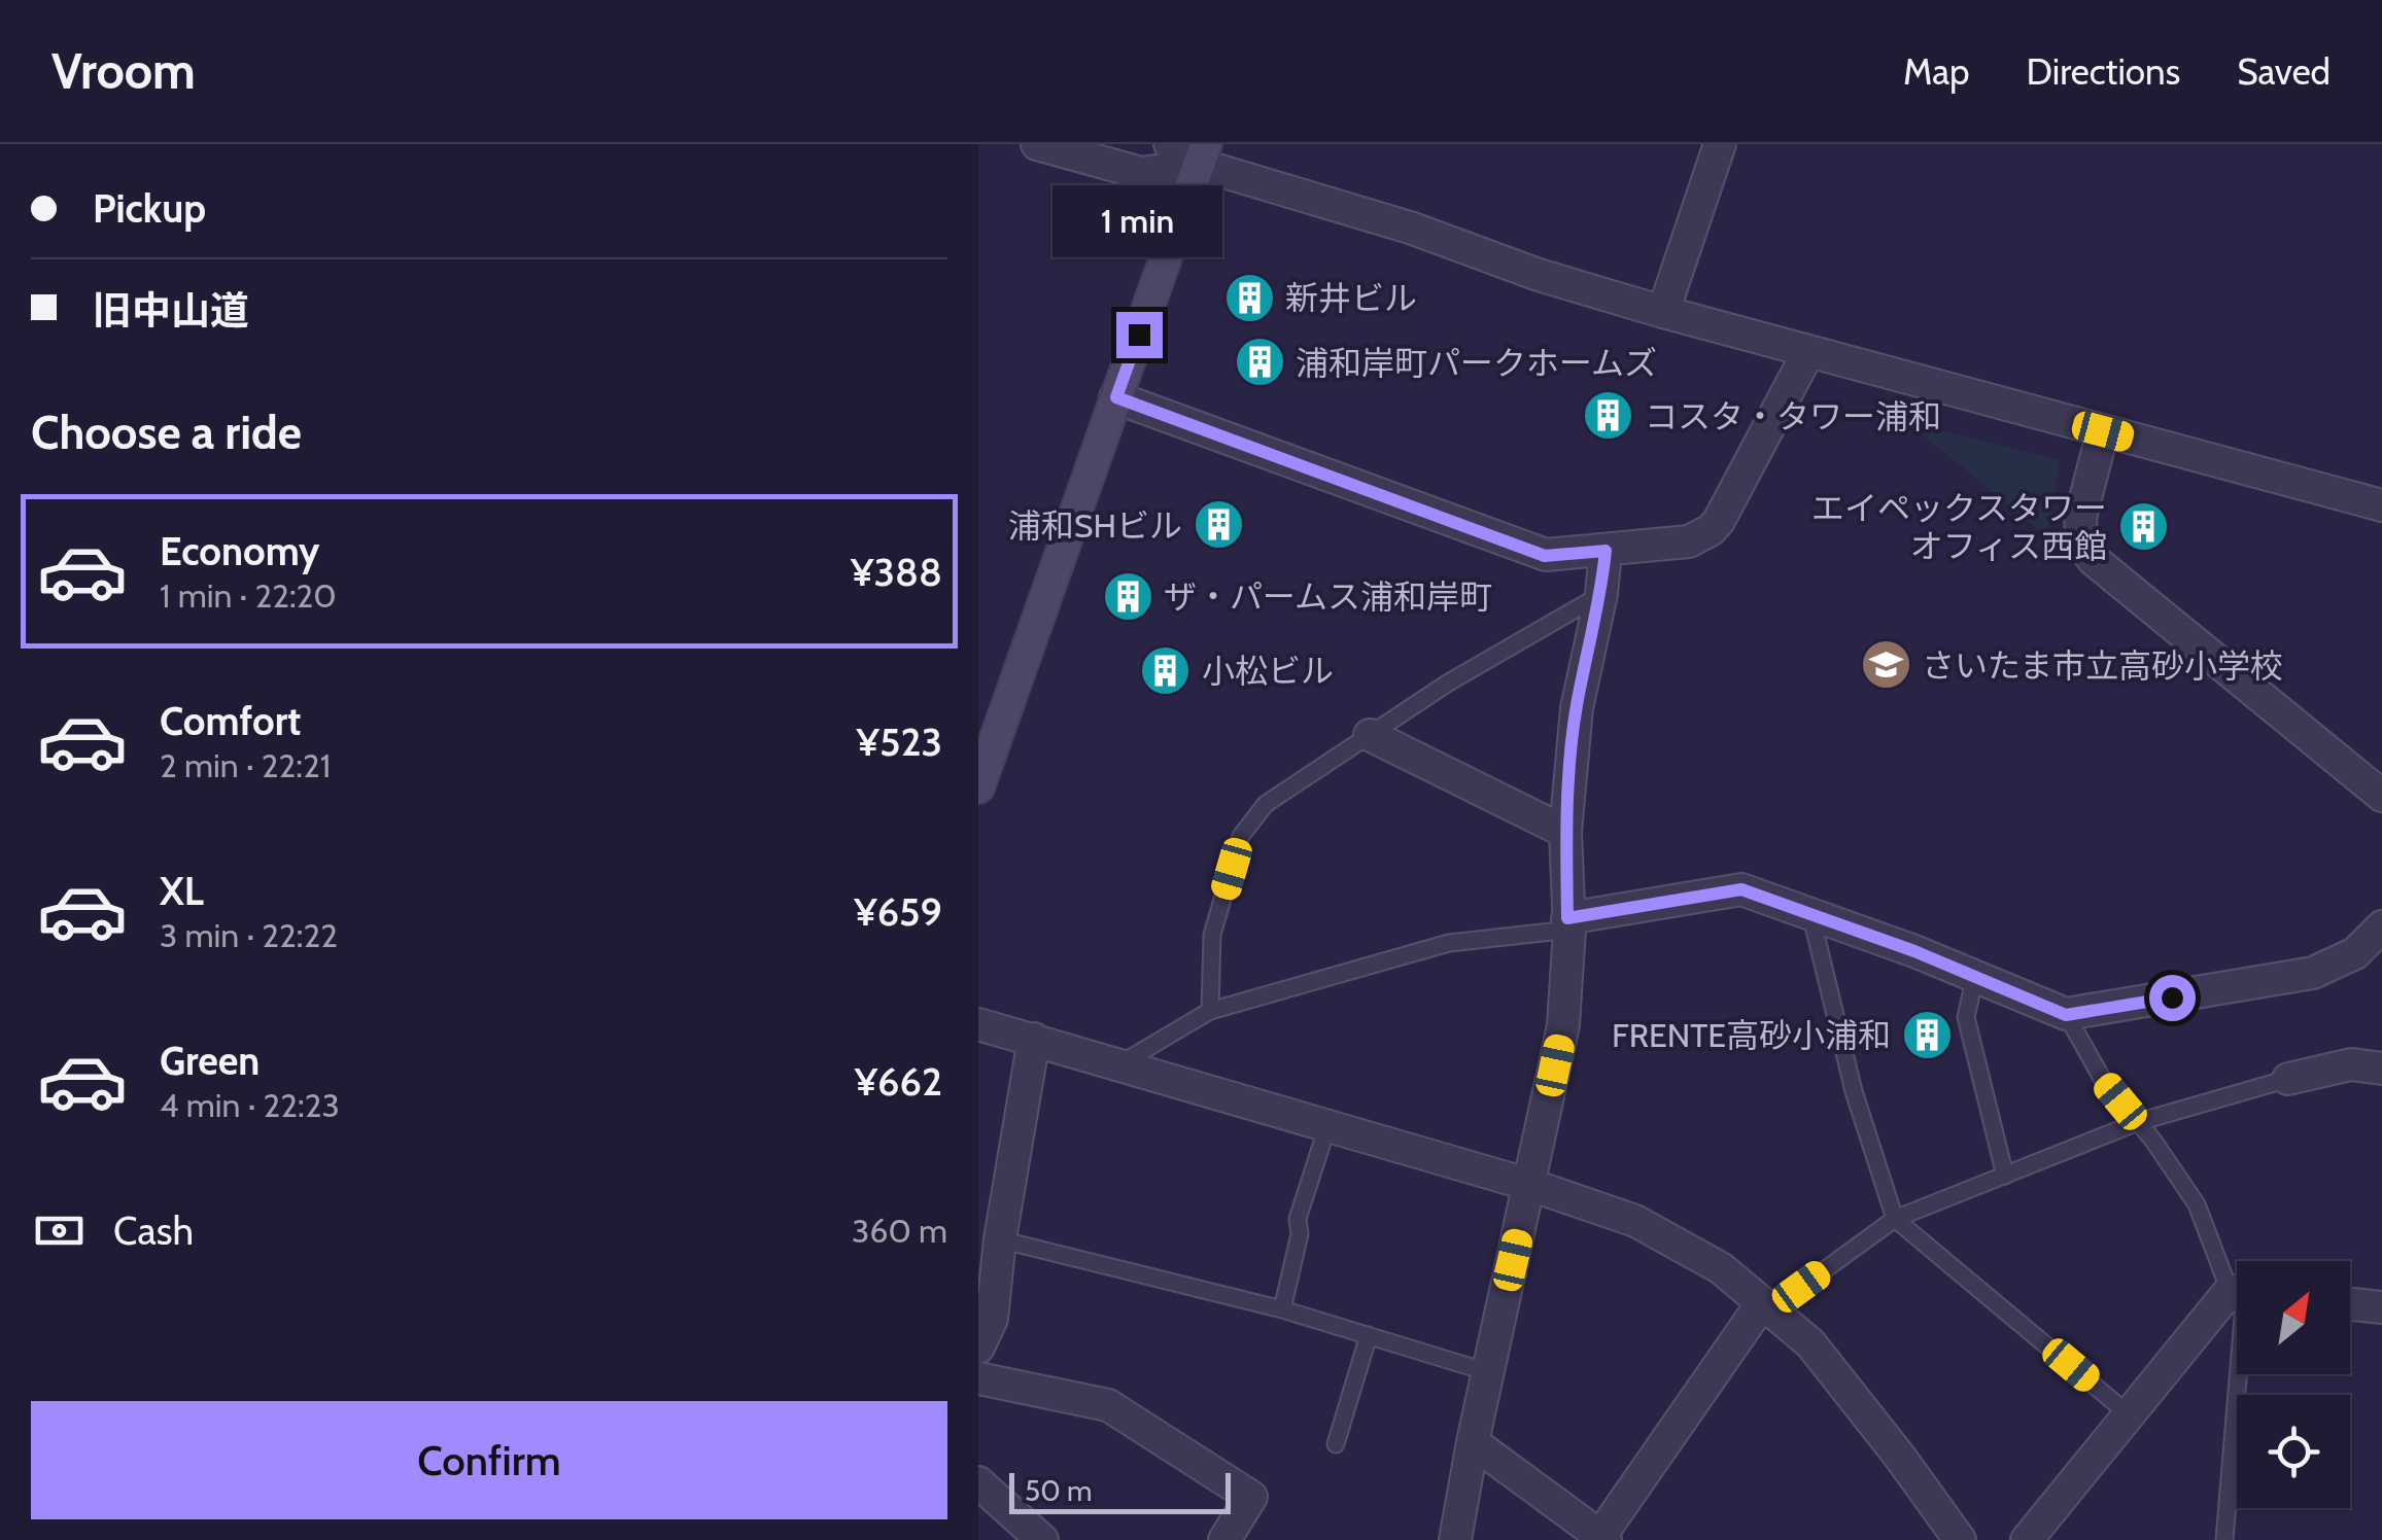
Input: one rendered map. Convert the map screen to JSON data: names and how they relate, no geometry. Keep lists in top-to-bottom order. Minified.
{"places":{"building":["新井ビル","浦和岸町パークホームズ","コスタ・タワー浦和","浦和SHビル","エイペックスタワー オフィス西館","ザ・パームス浦和岸町","小松ビル","FRENTE高砂小浦和"],"school or university":["さいたま市立高砂小学校"]},"scale_bar":"50 m","north":"top right","page":{"header":"Vroom","nav":["Map","Directions","Saved"],"banner":["Pickup","旧中山道"],"bubble":"1 min","heading":"Choose a ride","list":[{"name":"Economy","note":"1 min · 22:20","value":"¥388"},{"name":"Comfort","note":"2 min · 22:21","value":"¥523"},{"name":"XL","note":"3 min · 22:22","value":"¥659"},{"name":"Green","note":"4 min · 22:23","value":"¥662"}],"pay":["Cash","360 m"],"buttons":"Confirm","scale":"50 m"}}
